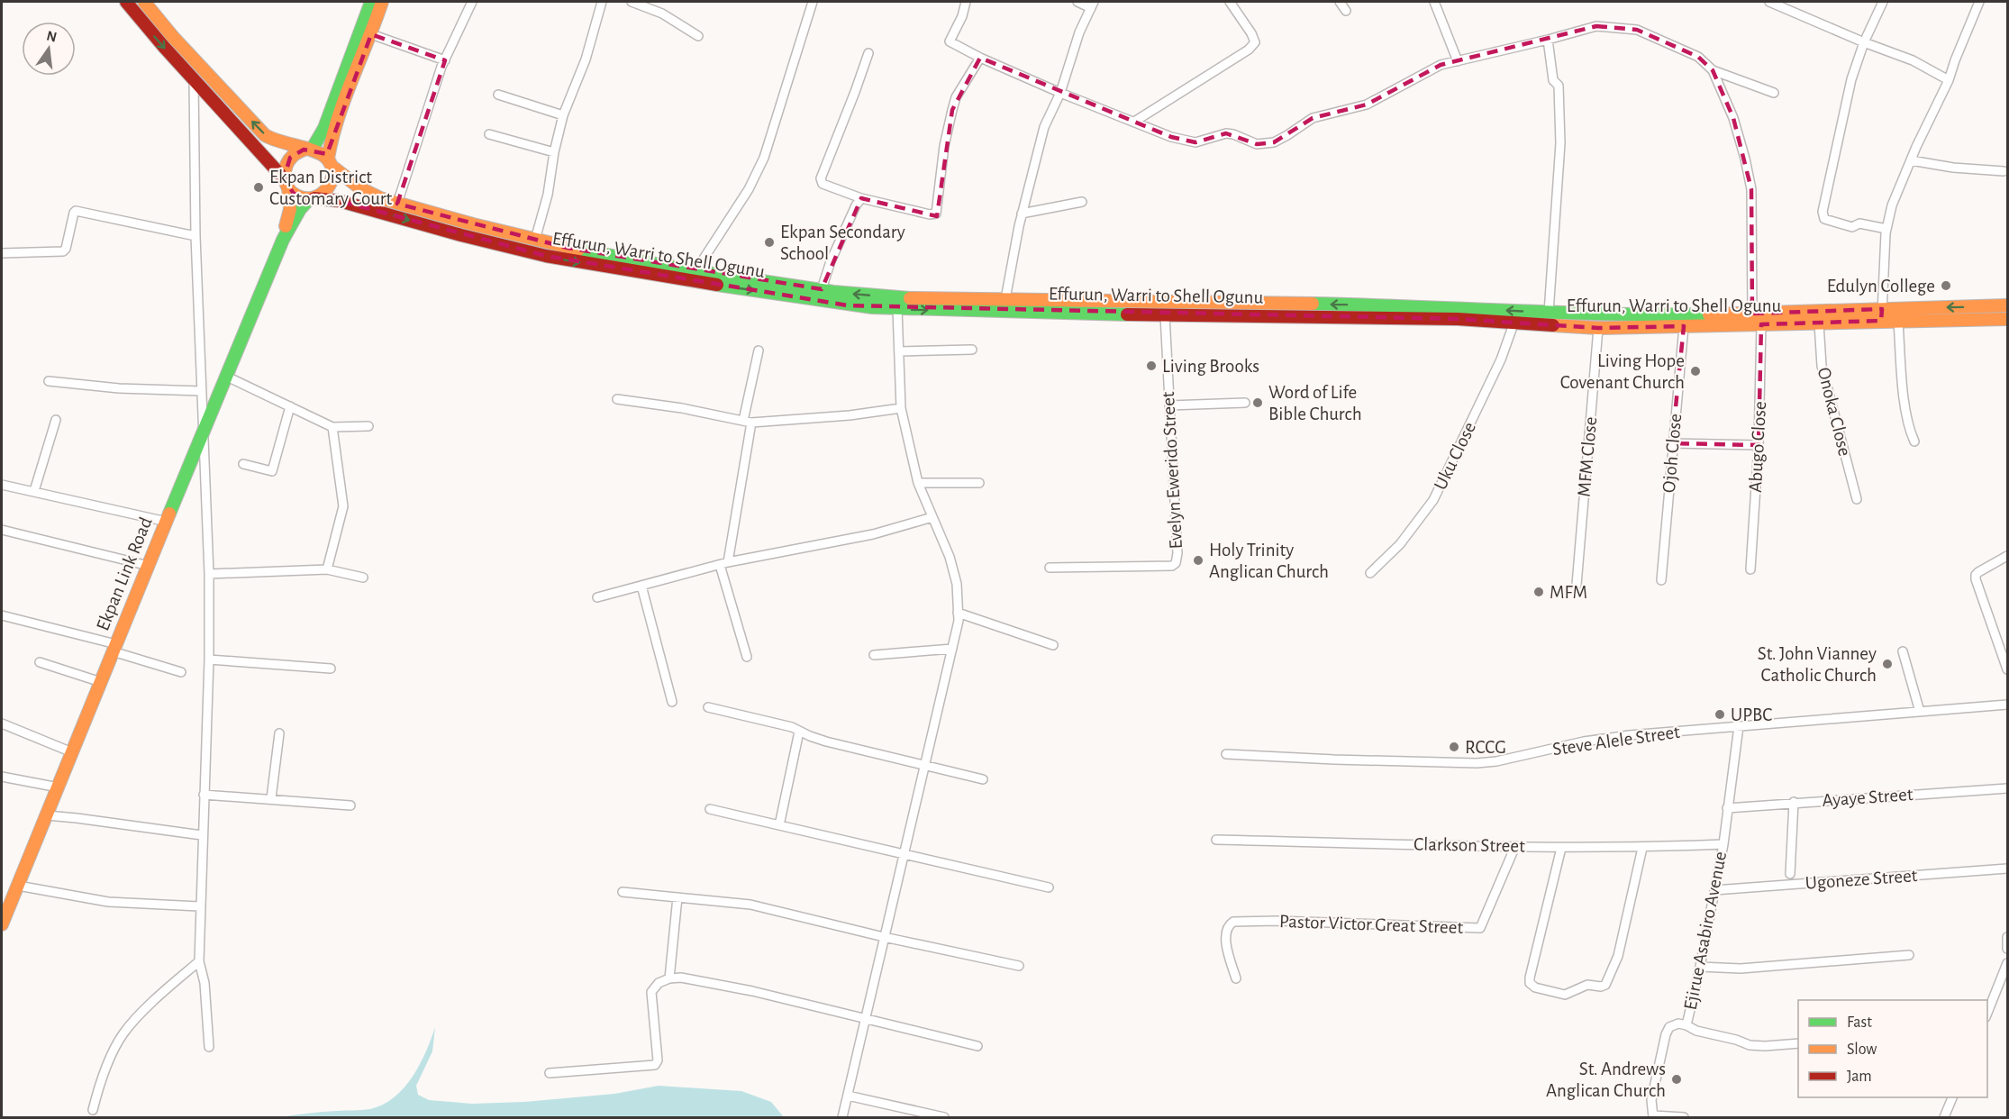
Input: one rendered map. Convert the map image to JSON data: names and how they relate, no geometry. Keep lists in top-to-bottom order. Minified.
{"streets":{"main road":["Effurun, Warri to Shell Ogunu","Ekpan Link Road"],"street":["Onoka Close","Abugo Close","Ojoh Close","Uku Close","MFM Close","Evelyn Ewerido Street","Steve Alele Street","Ayaye Street","Clarkson Street","Ugoneze Street","Pastor Victor Great Street","Ejirue Asabiro Avenue"]},"crossings":[["Effurun, Warri to Shell Ogunu","Onoka Close"],["Effurun, Warri to Shell Ogunu","Abugo Close"],["Effurun, Warri to Shell Ogunu","Ojoh Close"],["Effurun, Warri to Shell Ogunu","Uku Close"],["Effurun, Warri to Shell Ogunu","MFM Close"],["Effurun, Warri to Shell Ogunu","Evelyn Ewerido Street"],["Steve Alele Street","Ejirue Asabiro Avenue"],["Ayaye Street","Ejirue Asabiro Avenue"],["Clarkson Street","Pastor Victor Great Street"],["Clarkson Street","Ejirue Asabiro Avenue"],["Ugoneze Street","Ejirue Asabiro Avenue"]],"places":["Ekpan District Customary Court","Ekpan Secondary School","Edulyn College","Living Brooks","Living Hope Covenant Church","Word of Life Bible Church","Holy Trinity Anglican Church","MFM","St. John Vianney Catholic Church","UPBC","RCCG","St. Andrews Anglican Church"],"legend":["Fast","Slow","Jam"],"north":"top"}
